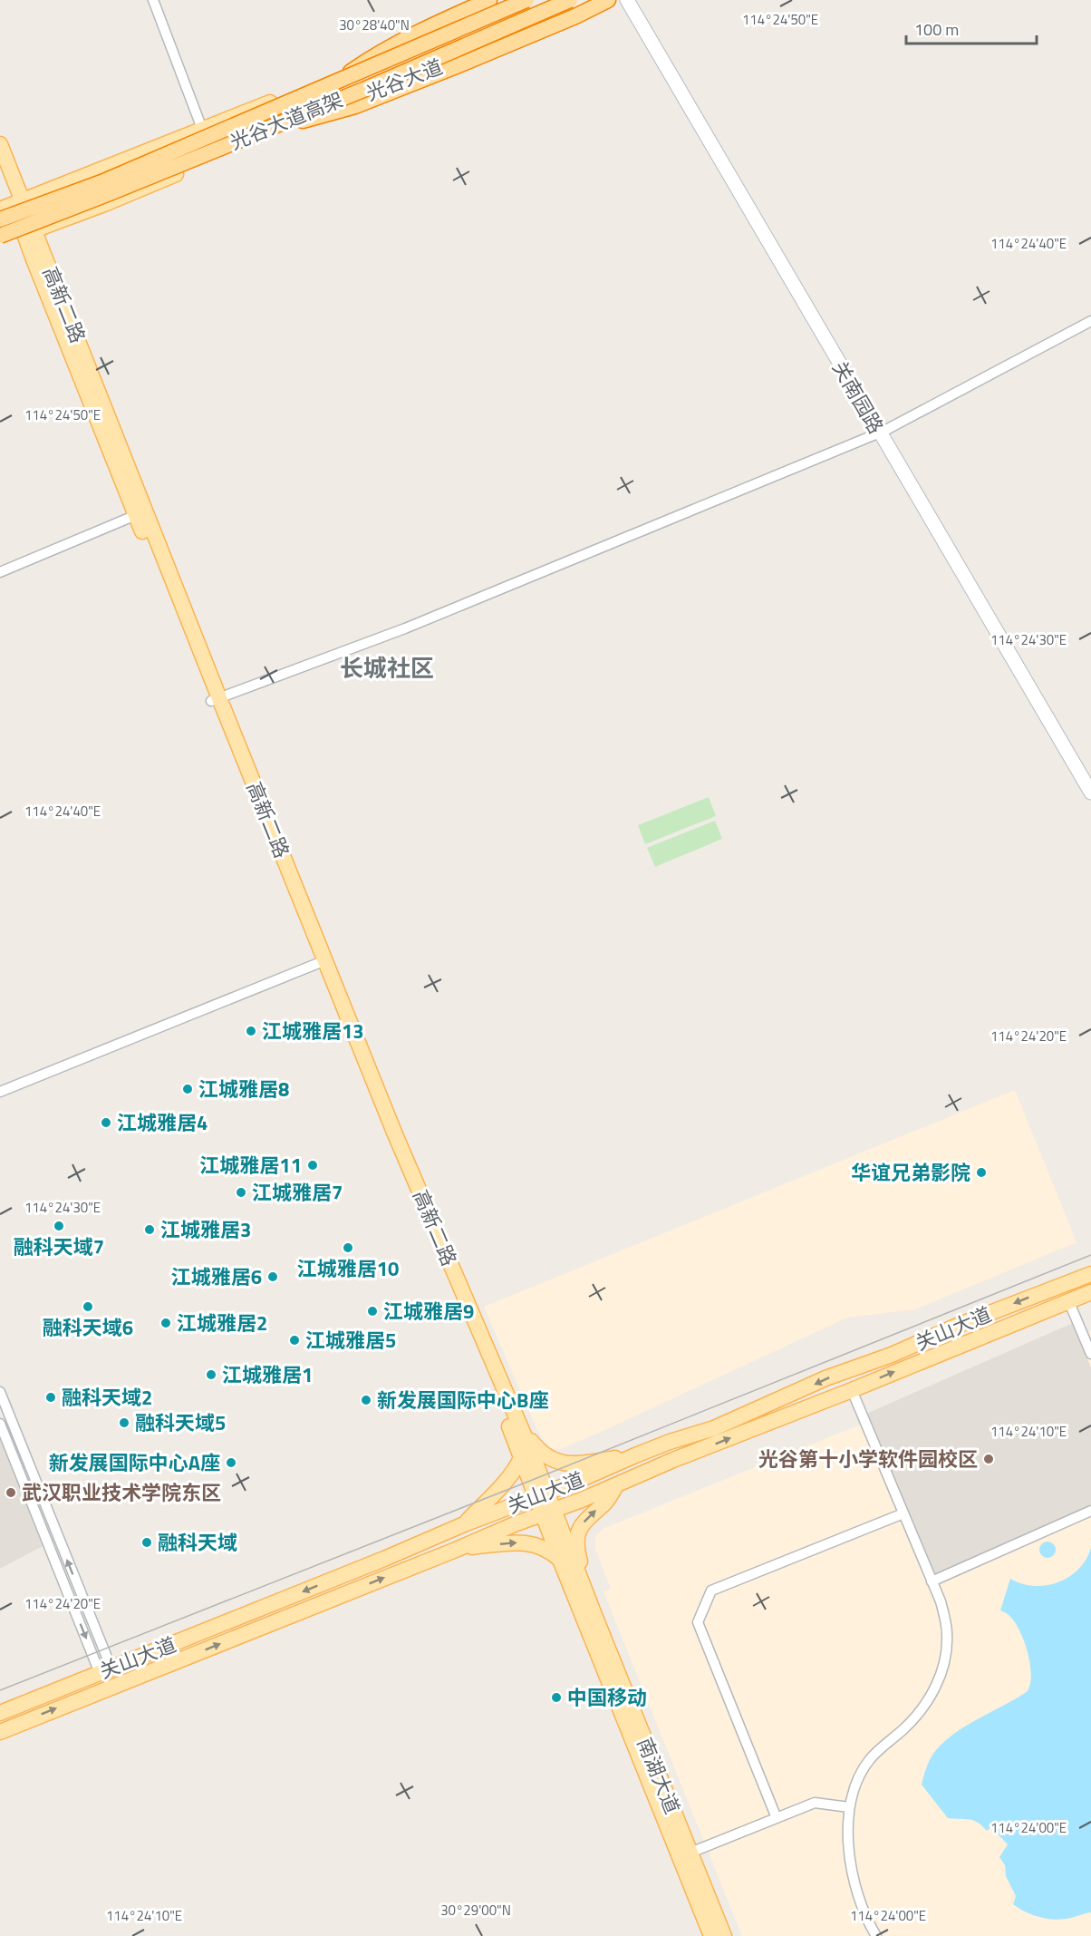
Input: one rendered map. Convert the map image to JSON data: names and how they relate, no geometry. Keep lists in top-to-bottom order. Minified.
{"streets":{"highway":["光谷大道高架"],"main road":["光谷大道","高新二路","关南园路","关山大道","南湖大道"]},"crossings":[["光谷大道","高新二路"],["高新二路","关山大道"],["高新二路","南湖大道"],["关山大道","南湖大道"]],"districts":["长城社区"],"places":["江城雅居13","江城雅居8","江城雅居4","江城雅居11","华谊兄弟影院","江城雅居7","融科天域7","江城雅居3","江城雅居10","江城雅居6","融科天域6","江城雅居9","江城雅居2","江城雅居5","江城雅居1","融科天域2","新发展国际中心B座","融科天域5","光谷第十小学软件园校区","新发展国际中心A座","武汉职业技术学院东区","融科天域","中国移动"],"scale_bar":"100 m","coordinates":["114°24'50\"E","30°28'40\"N","114°24'40\"E","114°24'30\"E","114°24'20\"E","114°24'10\"E","114°24'00\"E","30°29'00\"N"]}
